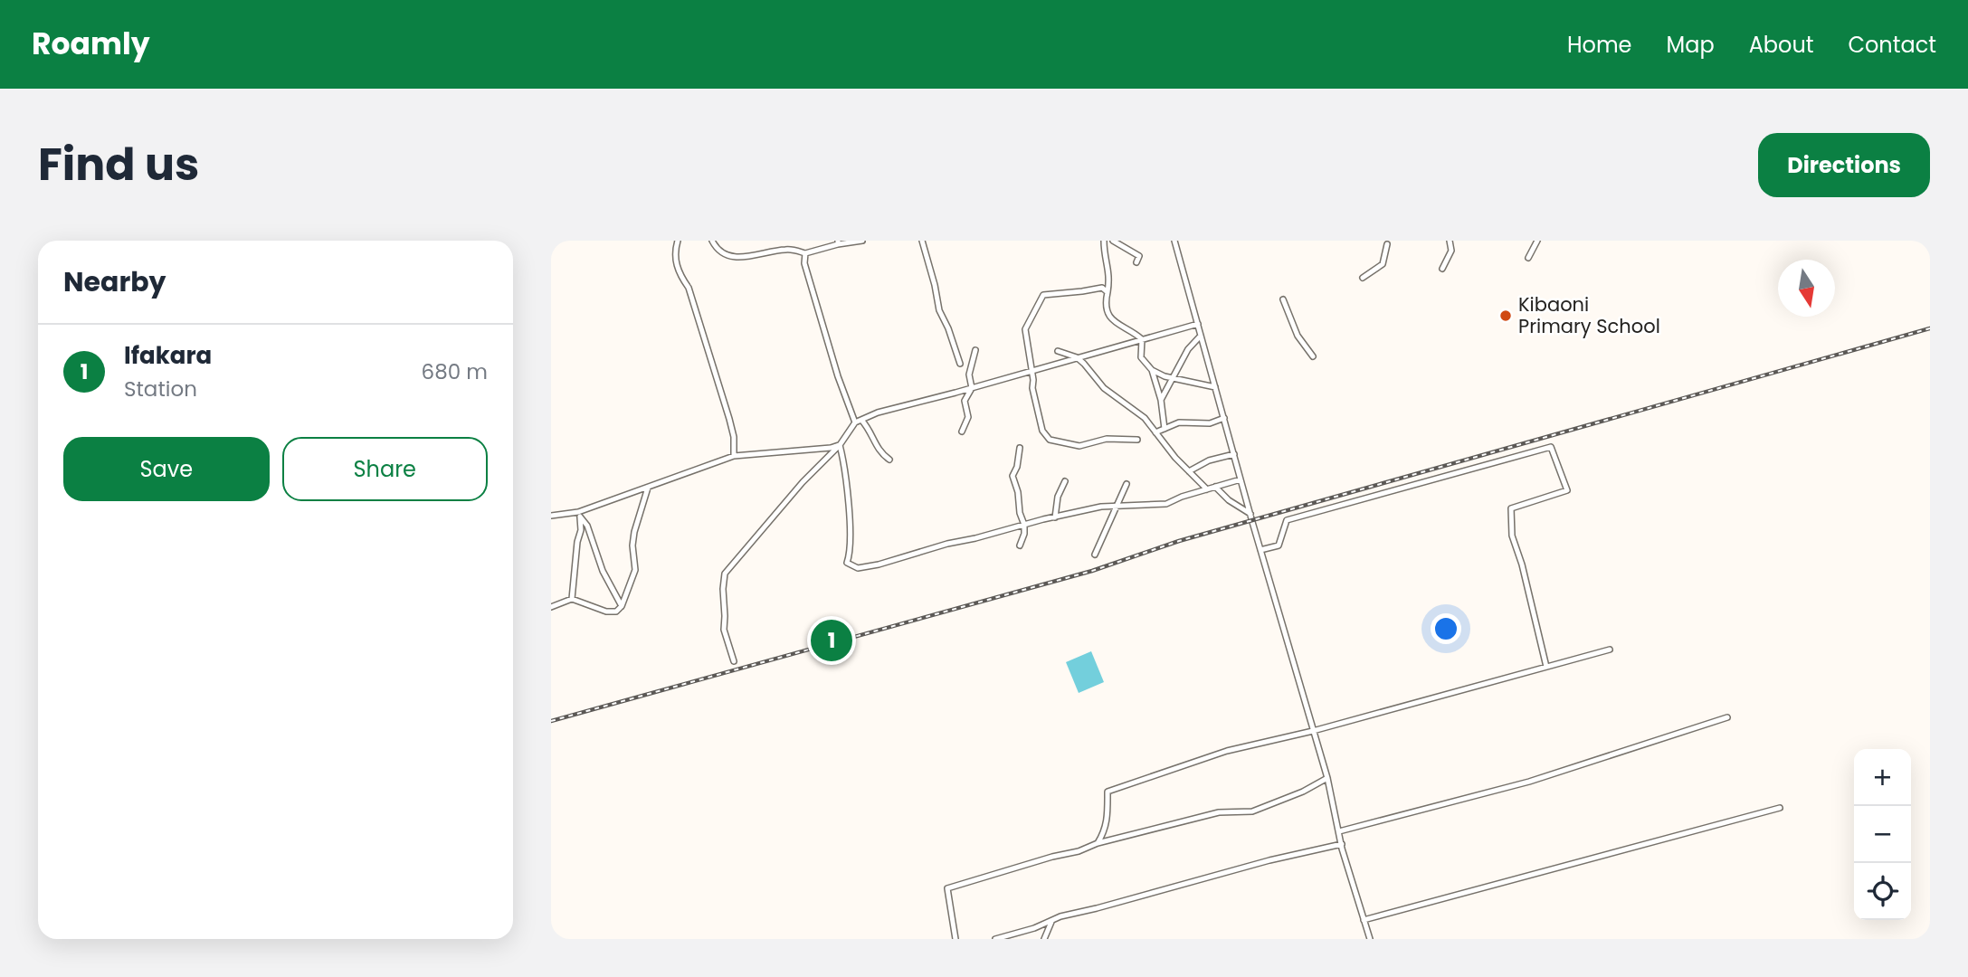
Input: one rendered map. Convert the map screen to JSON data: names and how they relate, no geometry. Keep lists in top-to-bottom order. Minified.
{"places":["Kibaoni Primary School"],"north":"bottom","page":{"header":"Roamly","nav":["Home","Map","About","Contact"],"title":"Find us","buttons":["Directions",["Save","Share"]],"heading":"Nearby","list":[{"mark":"1","name":"Ifakara","note":"Station","value":"680 m"}],"pins":"1","map_buttons":["+","−"]}}
